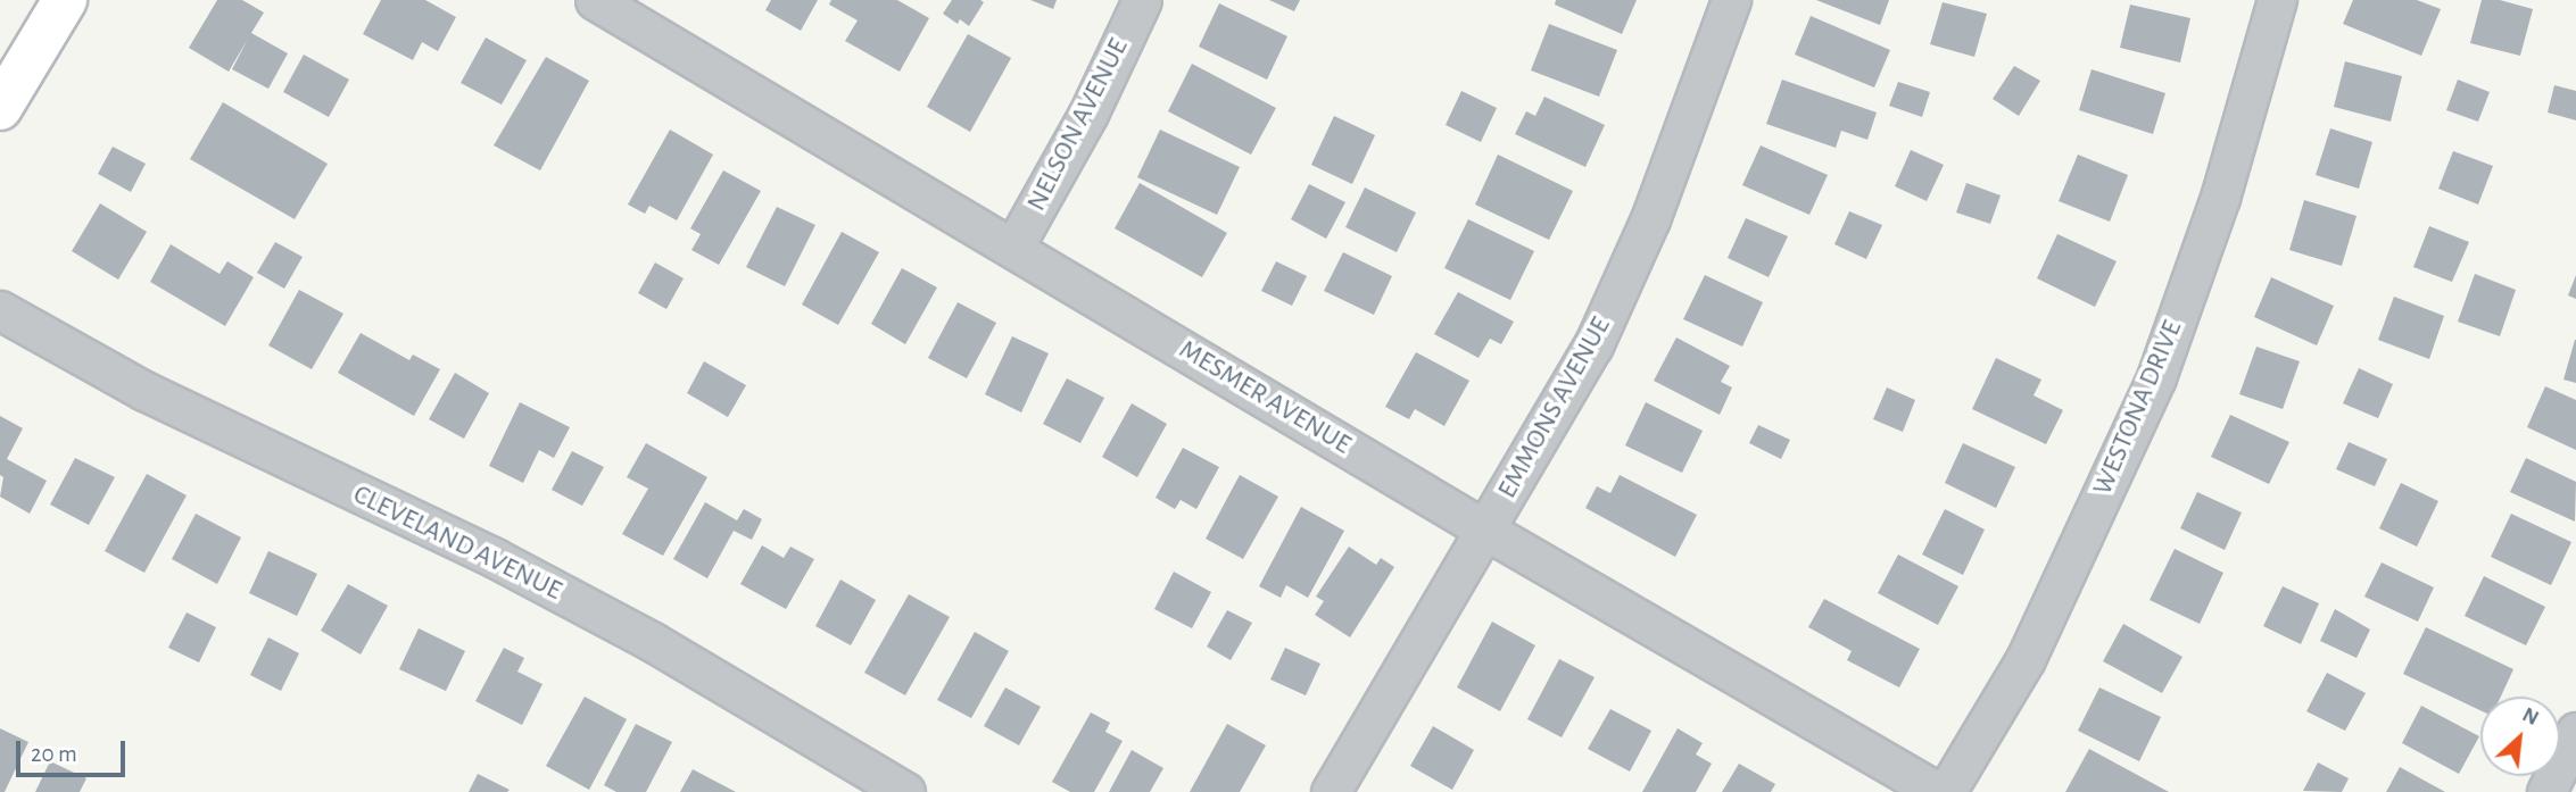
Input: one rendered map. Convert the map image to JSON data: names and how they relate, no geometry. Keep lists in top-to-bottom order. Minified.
{"streets":{"street":["NELSON AVENUE","MESMER AVENUE","EMMONS AVENUE","WESTONA DRIVE","CLEVELAND AVENUE"]},"crossings":[["NELSON AVENUE","MESMER AVENUE"],["MESMER AVENUE","EMMONS AVENUE"]],"scale_bar":"20 m","north":"top right"}
